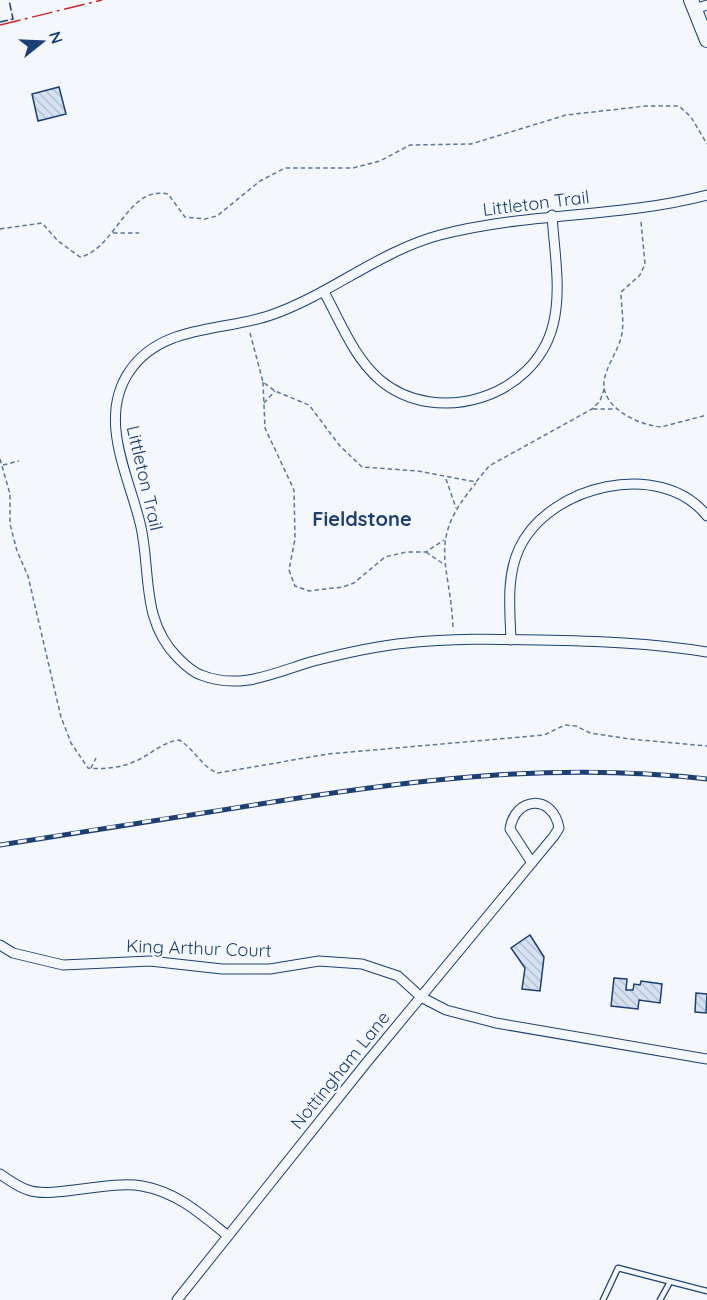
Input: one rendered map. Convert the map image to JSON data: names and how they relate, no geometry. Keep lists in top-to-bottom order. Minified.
{"streets":{"street":["Littleton Trail","King Arthur Court","Nottingham Lane"]},"crossings":[["King Arthur Court","Nottingham Lane"]],"districts":["Fieldstone"],"north":"right"}
